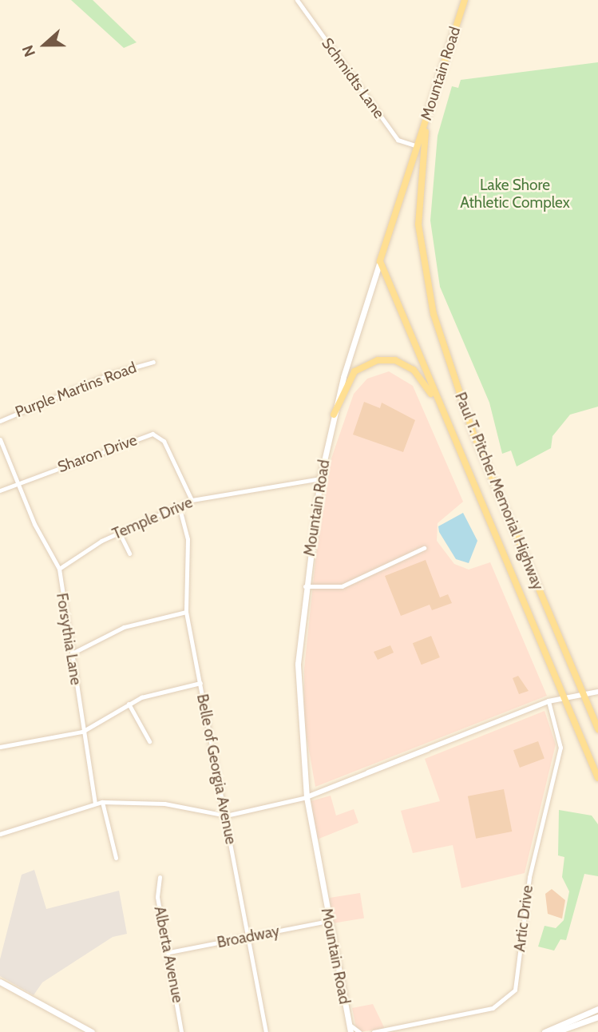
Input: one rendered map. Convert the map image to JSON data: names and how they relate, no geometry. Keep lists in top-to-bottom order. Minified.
{"streets":{"main road":["Mountain Road","Paul T. Pitcher Memorial Highway"],"street":["Schmidts Lane","Purple Martins Road","Sharon Drive","Temple Drive","Forsythia Lane","Belle of Georgia Avenue","Artic Drive","Broadway","Alberta Avenue"]},"crossings":[["Mountain Road","Schmidts Lane"],["Mountain Road","Paul T. Pitcher Memorial Highway"],["Mountain Road","Temple Drive"],["Mountain Road","Broadway"],["Sharon Drive","Temple Drive"],["Sharon Drive","Forsythia Lane"],["Temple Drive","Forsythia Lane"],["Temple Drive","Belle of Georgia Avenue"],["Belle of Georgia Avenue","Broadway"],["Broadway","Alberta Avenue"]],"parks":["Lake Shore Athletic Complex"],"north":"left"}
